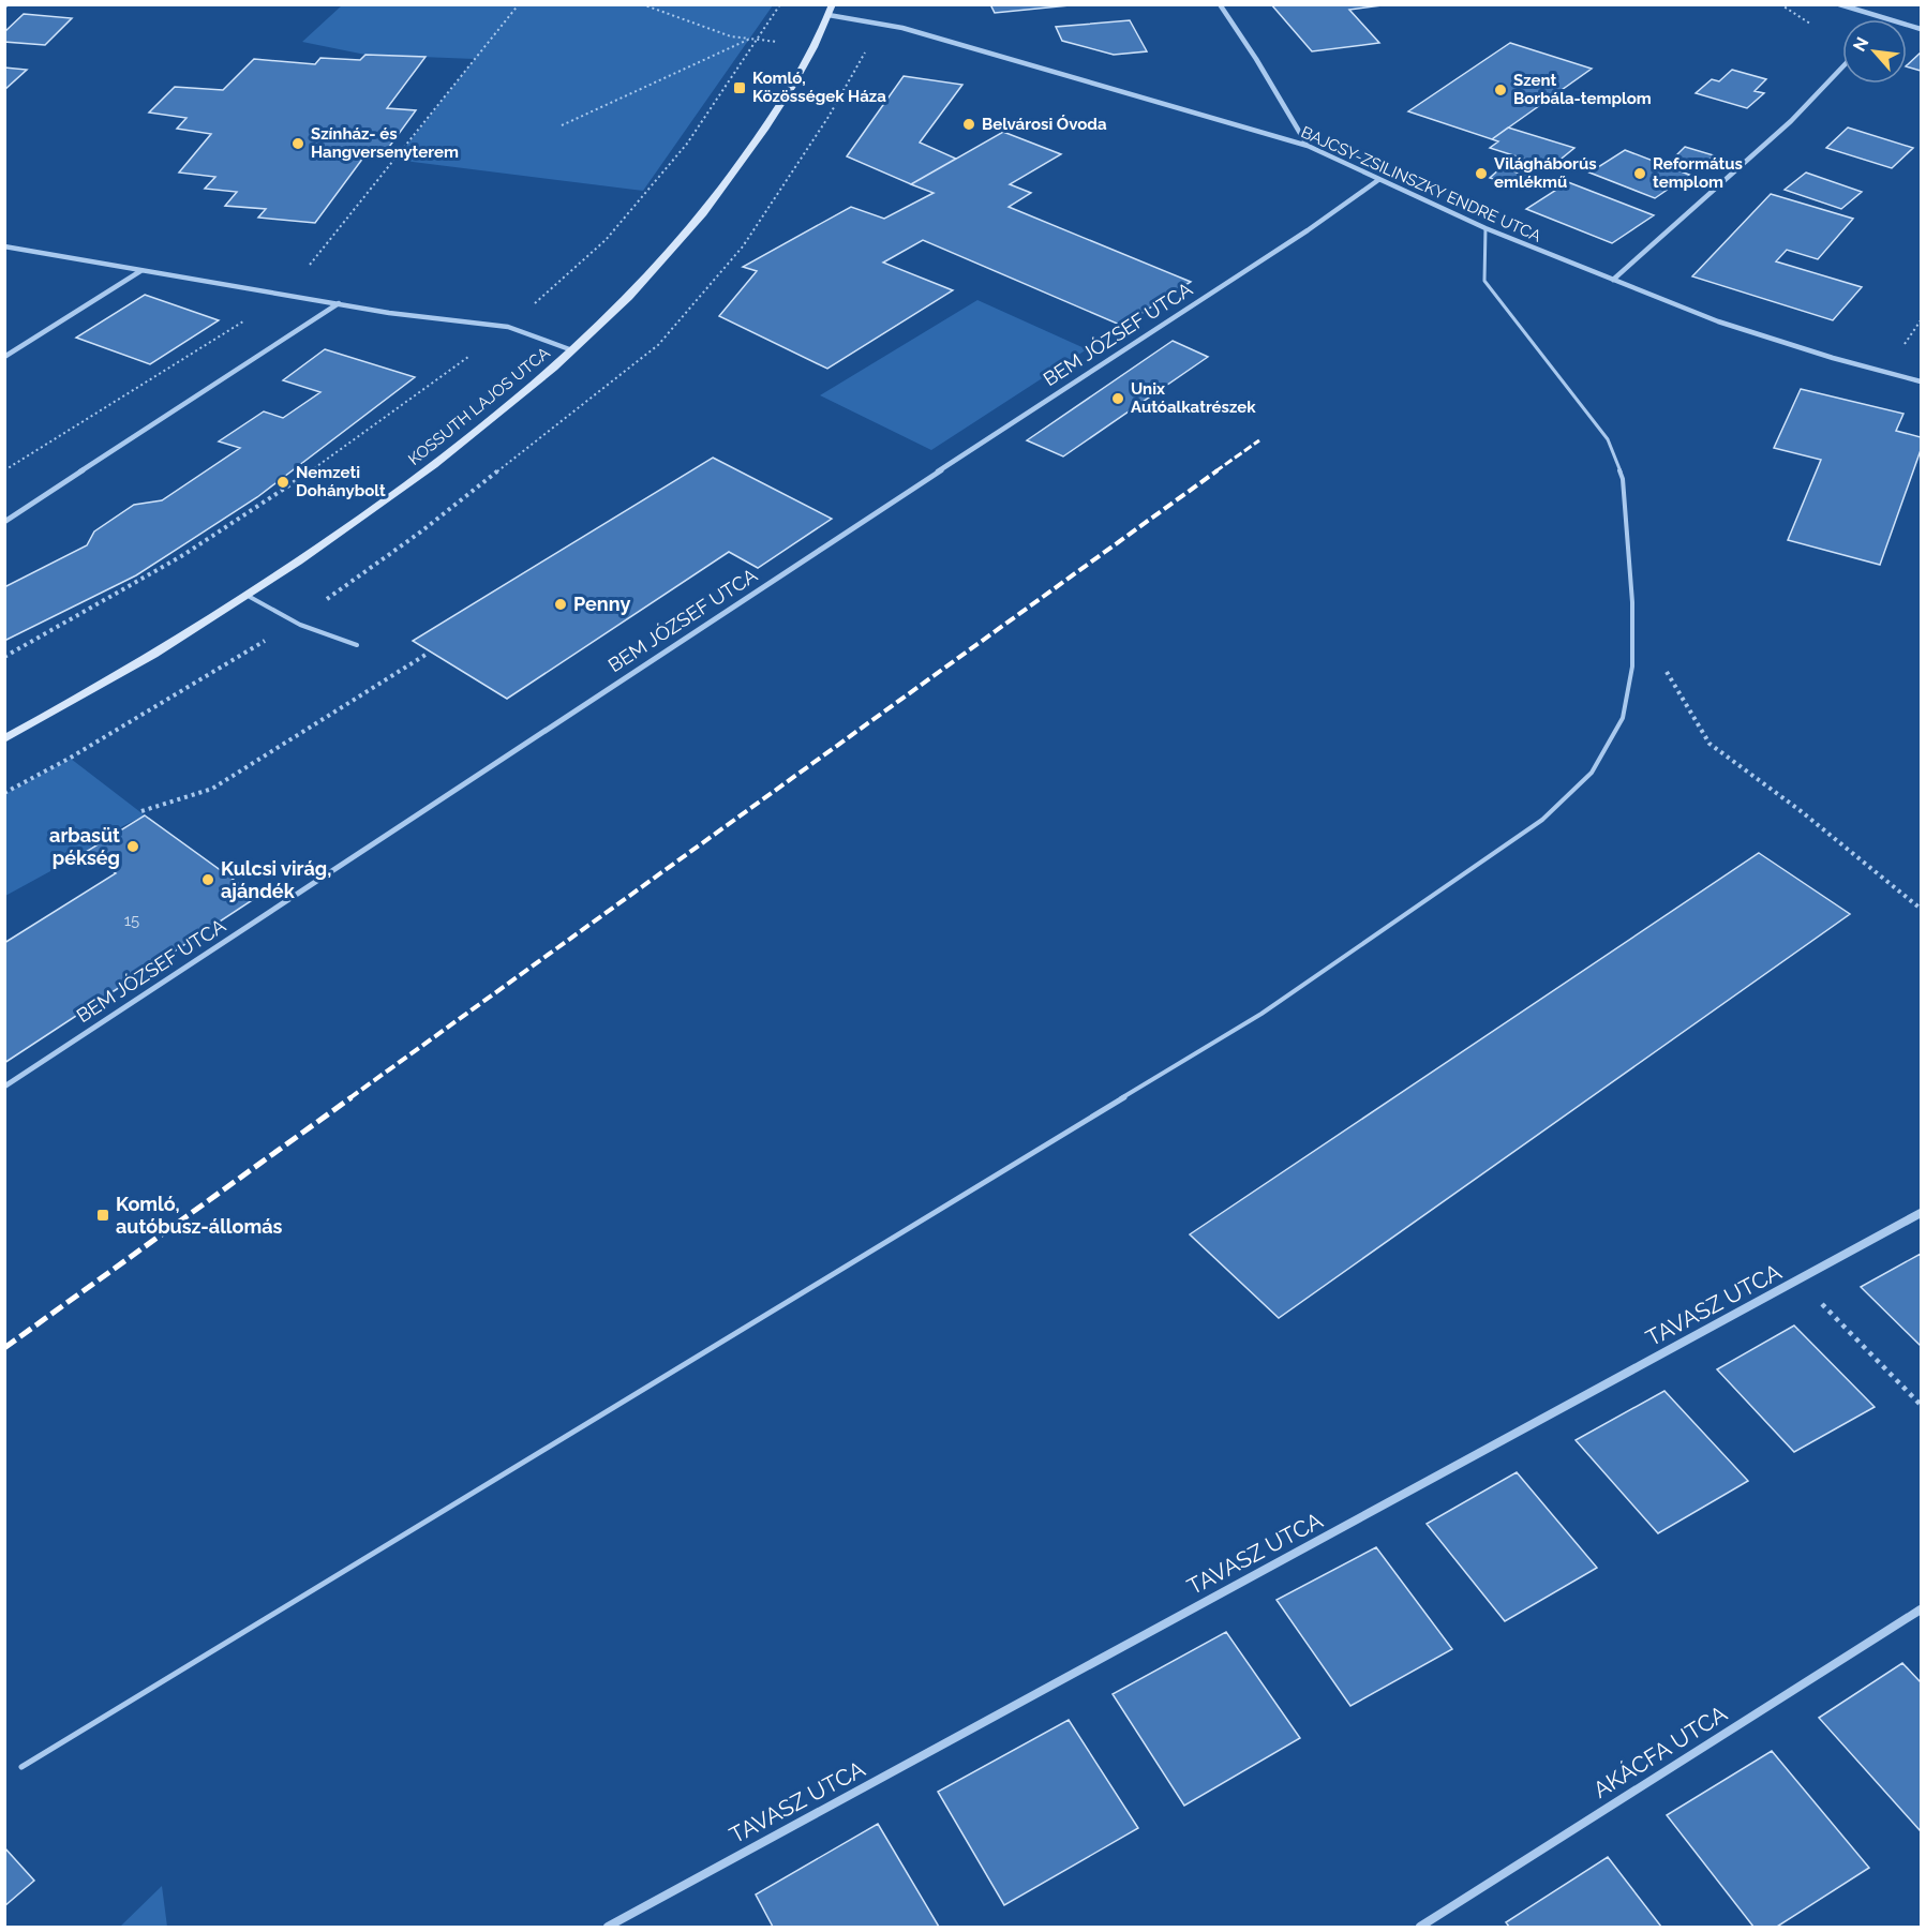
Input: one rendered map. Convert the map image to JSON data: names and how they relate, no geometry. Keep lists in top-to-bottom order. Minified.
{"streets":{"main road":["KOSSUTH LAJOS UTCA"],"street":["BAJCSY-ZSILINSZKY ENDRE UTCA","BEM JÓZSEF UTCA","TAVASZ UTCA","AKÁCFA UTCA"]},"crossings":[["BAJCSY-ZSILINSZKY ENDRE UTCA","BEM JÓZSEF UTCA"],["BAJCSY-ZSILINSZKY ENDRE UTCA","KOSSUTH LAJOS UTCA"]],"places":{"transit":["Komló, Közösségek Háza","Komló, autóbusz-állomás"],"other":["Szent Borbála-templom","Belvárosi Óvoda","Színház- és Hangversenyterem","Világháborús emlékmű","Református templom","Unix Autóalkatrészek","Nemzeti Dohánybolt","Penny","arbasüt pékség","Kulcsi virág, ajándék"]},"house_numbers":["15"],"north":"top left"}
